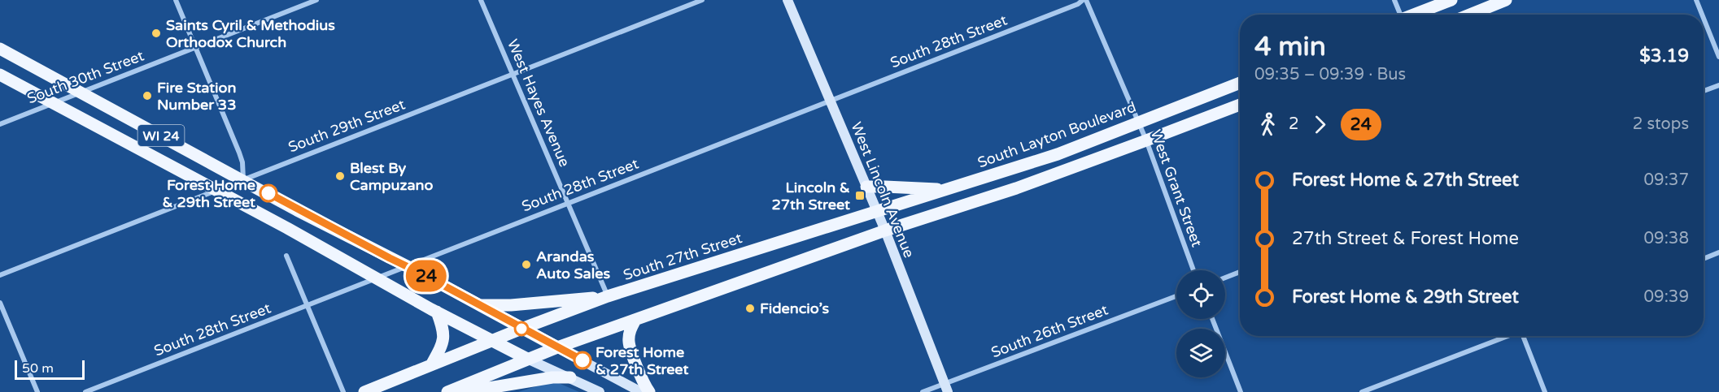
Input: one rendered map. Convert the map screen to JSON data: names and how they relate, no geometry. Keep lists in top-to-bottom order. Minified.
{"streets":{"main road":["South Layton Boulevard","WI 24","West Lincoln Avenue","South 27th Street"],"street":["South 28th Street","South 30th Street","West Hayes Avenue","South 29th Street","West Grant Street","South 26th Street"]},"crossings":[["South 28th Street","West Hayes Avenue"],["South 28th Street","WI 24"],["South 28th Street","West Lincoln Avenue"],["South 30th Street","WI 24"],["West Hayes Avenue","South 29th Street"],["West Hayes Avenue","South 27th Street"],["South 29th Street","WI 24"],["South Layton Boulevard","West Grant Street"],["South Layton Boulevard","West Lincoln Avenue"],["South Layton Boulevard","South 27th Street"],["WI 24","South 27th Street"],["West Lincoln Avenue","South 27th Street"],["West Lincoln Avenue","South 26th Street"]],"places":{"other":["Saints Cyril & Methodius Orthodox Church","Fire Station Number 33","Blest By Campuzano","Forest Home & 29th Street","Arandas Auto Sales","Fidencio’s","Forest Home & 27th Street"],"transit":["Lincoln & 27th Street"]},"lines":["bus line 24"],"scale_bar":"50 m","page":{"on_map":"24","heading":["4 min","09:35 – 09:39 · Bus","$3.19"],"legs":["2","24","2 stops"],"list":[{"name":"Forest Home & 27th Street","value":"09:37"},{"name":"27th Street & Forest Home","value":"09:38"},{"name":"Forest Home & 29th Street","value":"09:39"}],"scale":"50 m"}}
